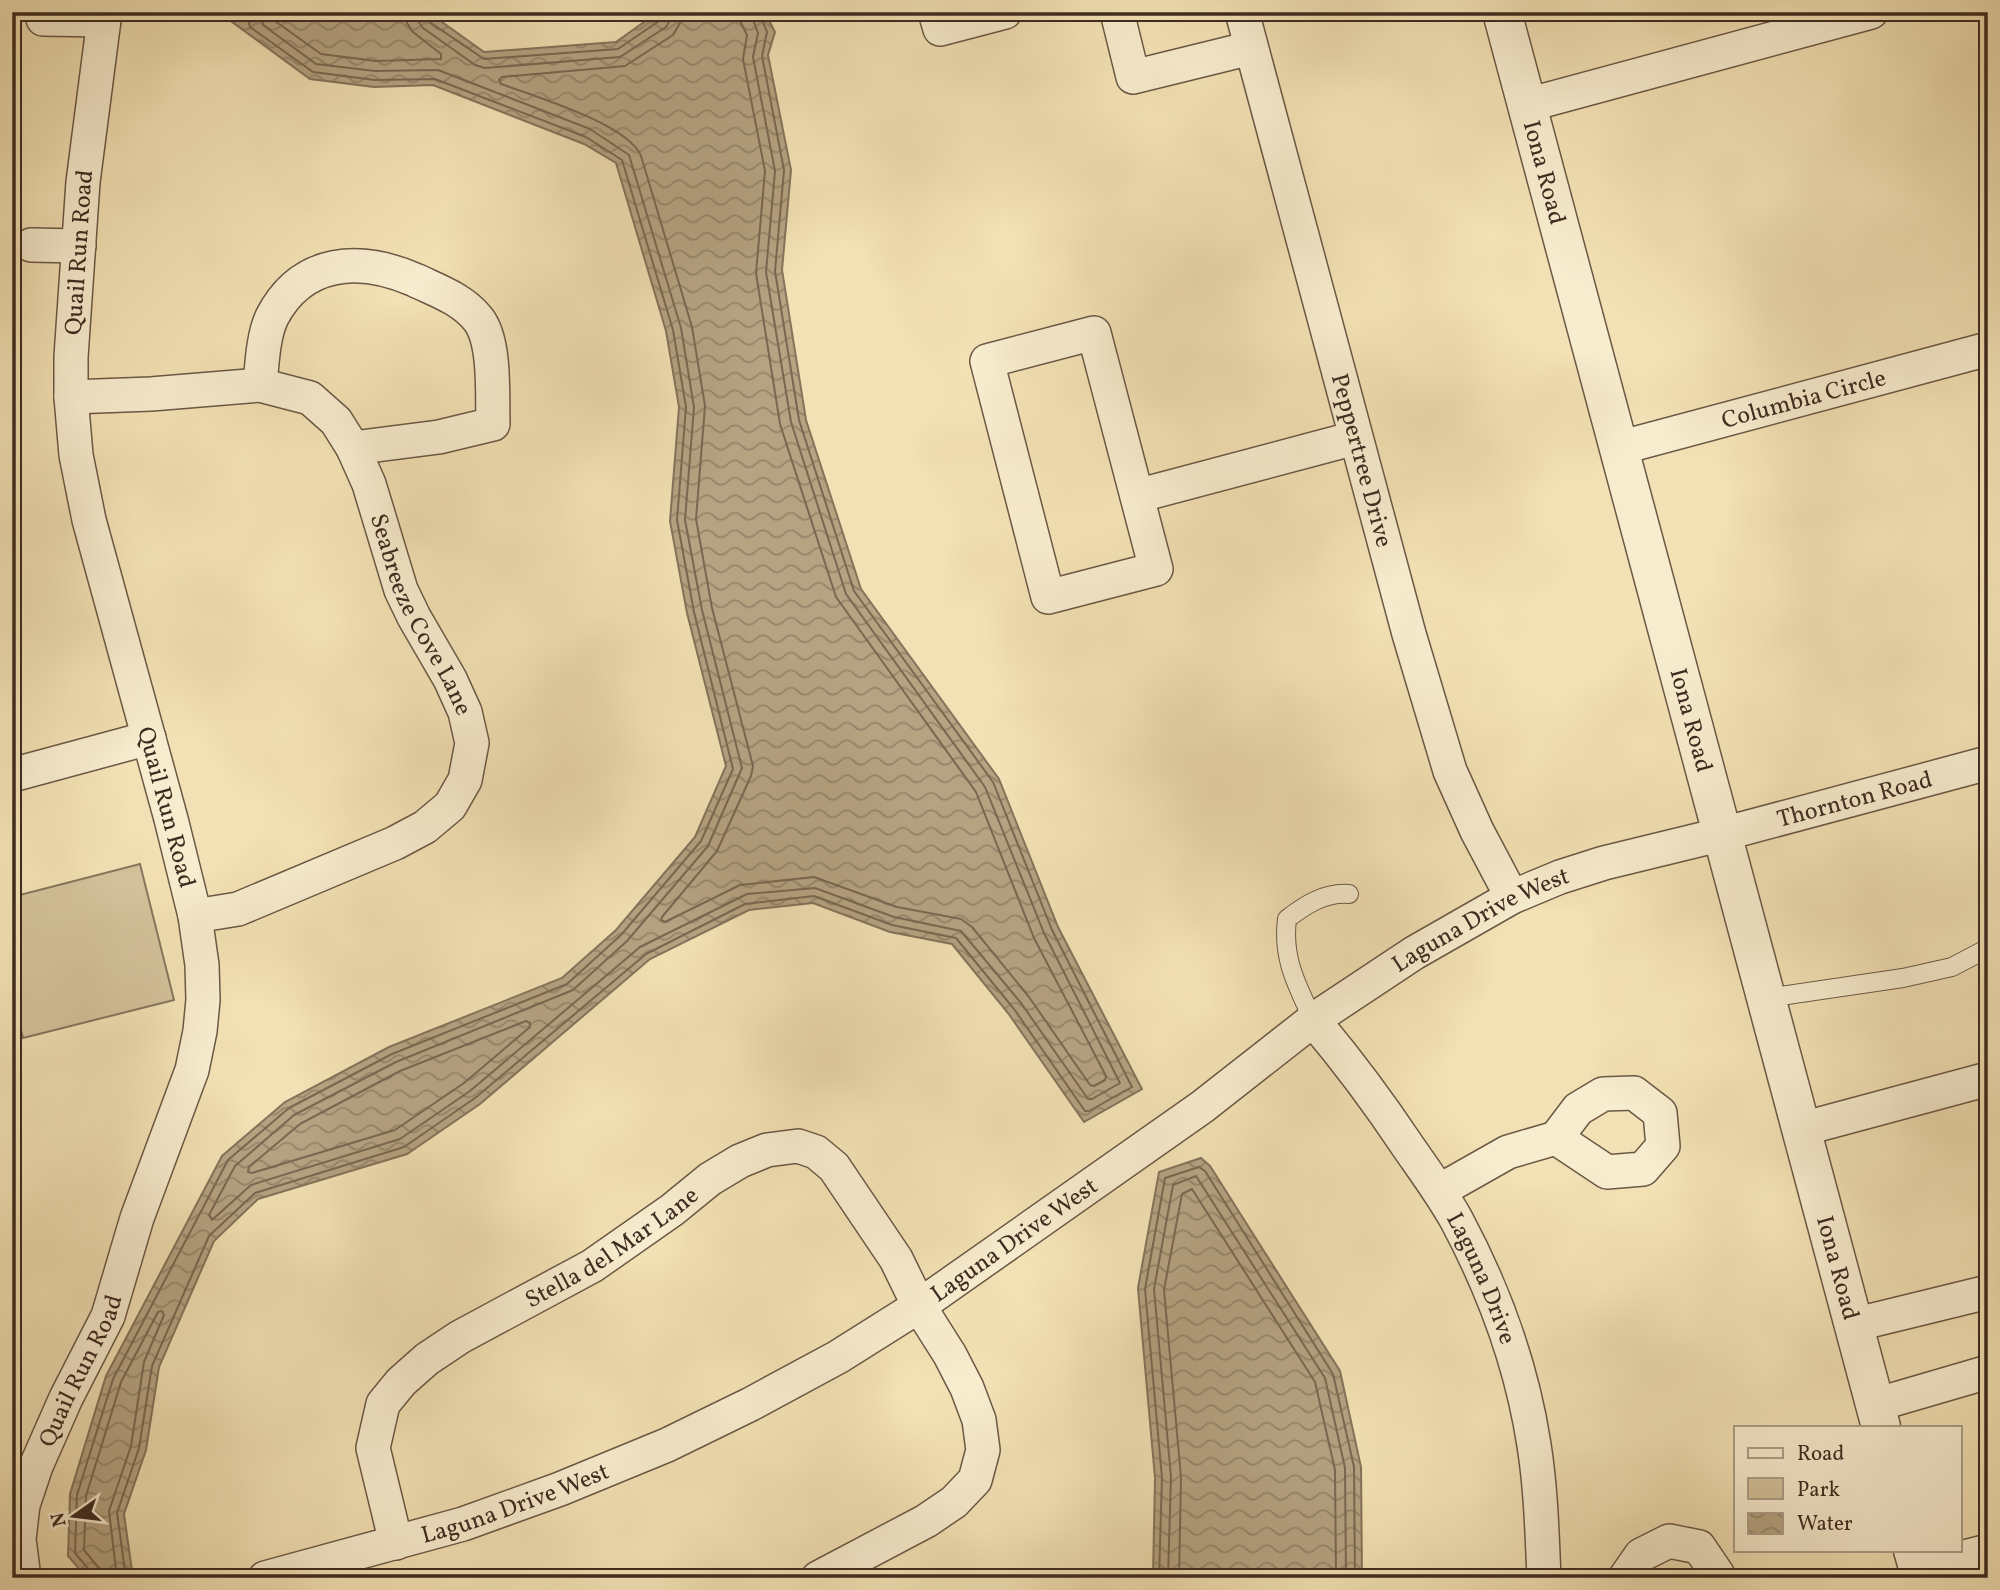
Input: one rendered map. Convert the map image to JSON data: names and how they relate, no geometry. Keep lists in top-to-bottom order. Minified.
{"streets":{"street":["Iona Road","Quail Run Road","Columbia Circle","Peppertree Drive","Seabreeze Cove Lane","Thornton Road","Laguna Drive West","Stella del Mar Lane","Laguna Drive"]},"crossings":[["Iona Road","Columbia Circle"],["Iona Road","Thornton Road"],["Iona Road","Laguna Drive West"],["Quail Run Road","Seabreeze Cove Lane"],["Peppertree Drive","Laguna Drive West"],["Thornton Road","Laguna Drive West"],["Laguna Drive West","Stella del Mar Lane"],["Laguna Drive West","Laguna Drive"]],"legend":["Road","Park","Water"],"north":"left"}
